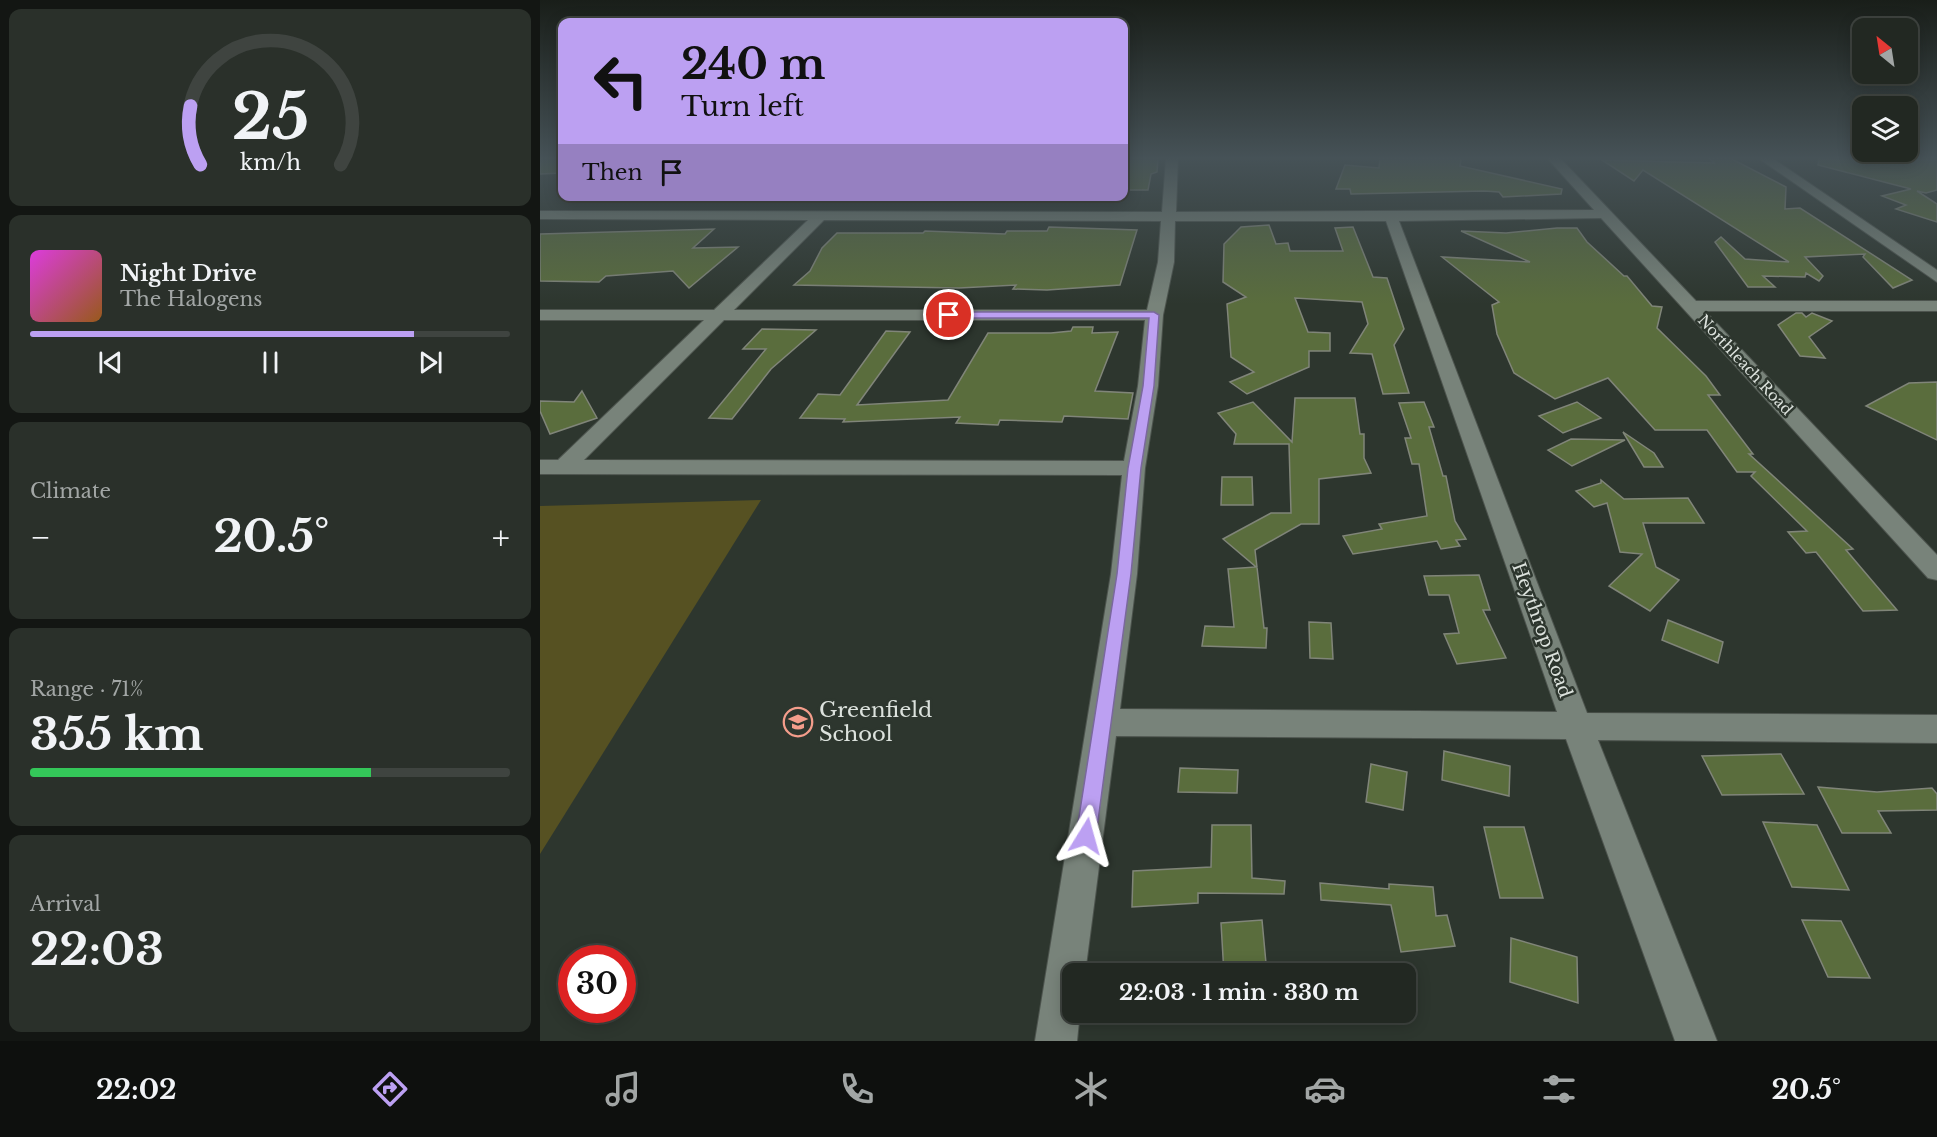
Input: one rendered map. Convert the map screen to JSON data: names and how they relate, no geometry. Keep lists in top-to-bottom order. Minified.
{"streets":{"street":["Northleach Road","Heythrop Road"]},"places":{"school or university":["Greenfield School"]},"north":"top left","page":{"turn":["240 m","Turn left"],"then":"Then","song":["Night Drive","The Halogens"],"tile":["Climate",["Range · 71%","355 km"],["Arrival","22:03"]],"heat":["−","20.5°","+"],"limit":"30","trip":"22:03 · 1 min · 330 m","tabs":["22:02","20.5°"],"gauge":["25","km/h"]}}
